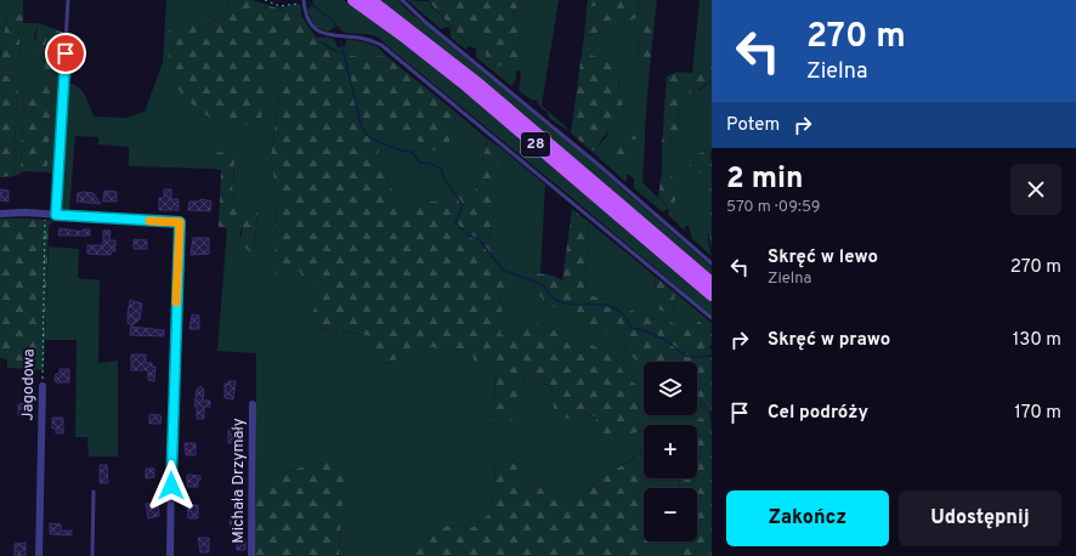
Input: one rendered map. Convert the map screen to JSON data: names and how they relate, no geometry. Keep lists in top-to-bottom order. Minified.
{"streets":{"main road":["28"],"street":["Jagodowa","Michała Drzymały"]},"page":{"turn":["270 m","Zielna"],"then":"Potem","heading":["2 min","570 m · 09:59"],"list":[{"name":"Skręć w lewo","note":"Zielna","value":"270 m"},{"name":"Skręć w prawo","value":"130 m"},{"name":"Cel podróży","value":"170 m"}],"map_buttons":["+","−"],"buttons":["Zakończ","Udostępnij"]}}
